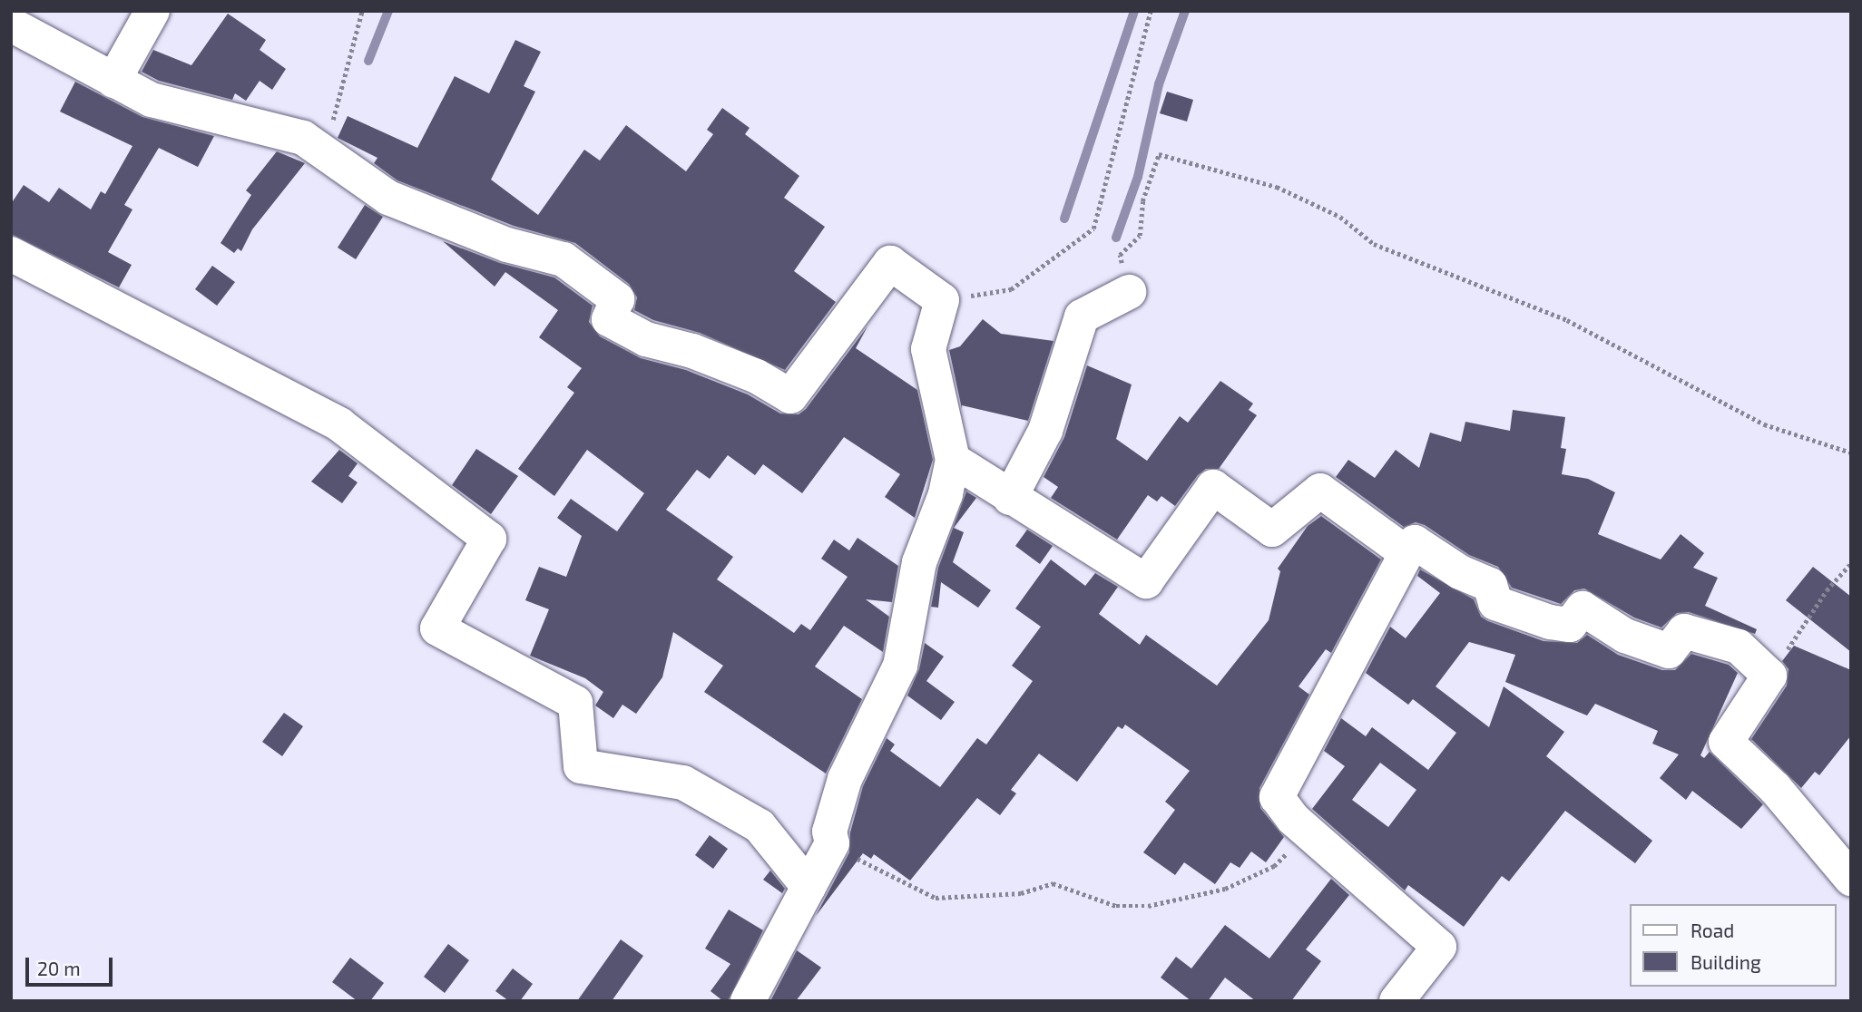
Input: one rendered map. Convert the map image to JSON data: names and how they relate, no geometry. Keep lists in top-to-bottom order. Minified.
{"legend":["Road","Building"],"scale_bar":"20 m"}
